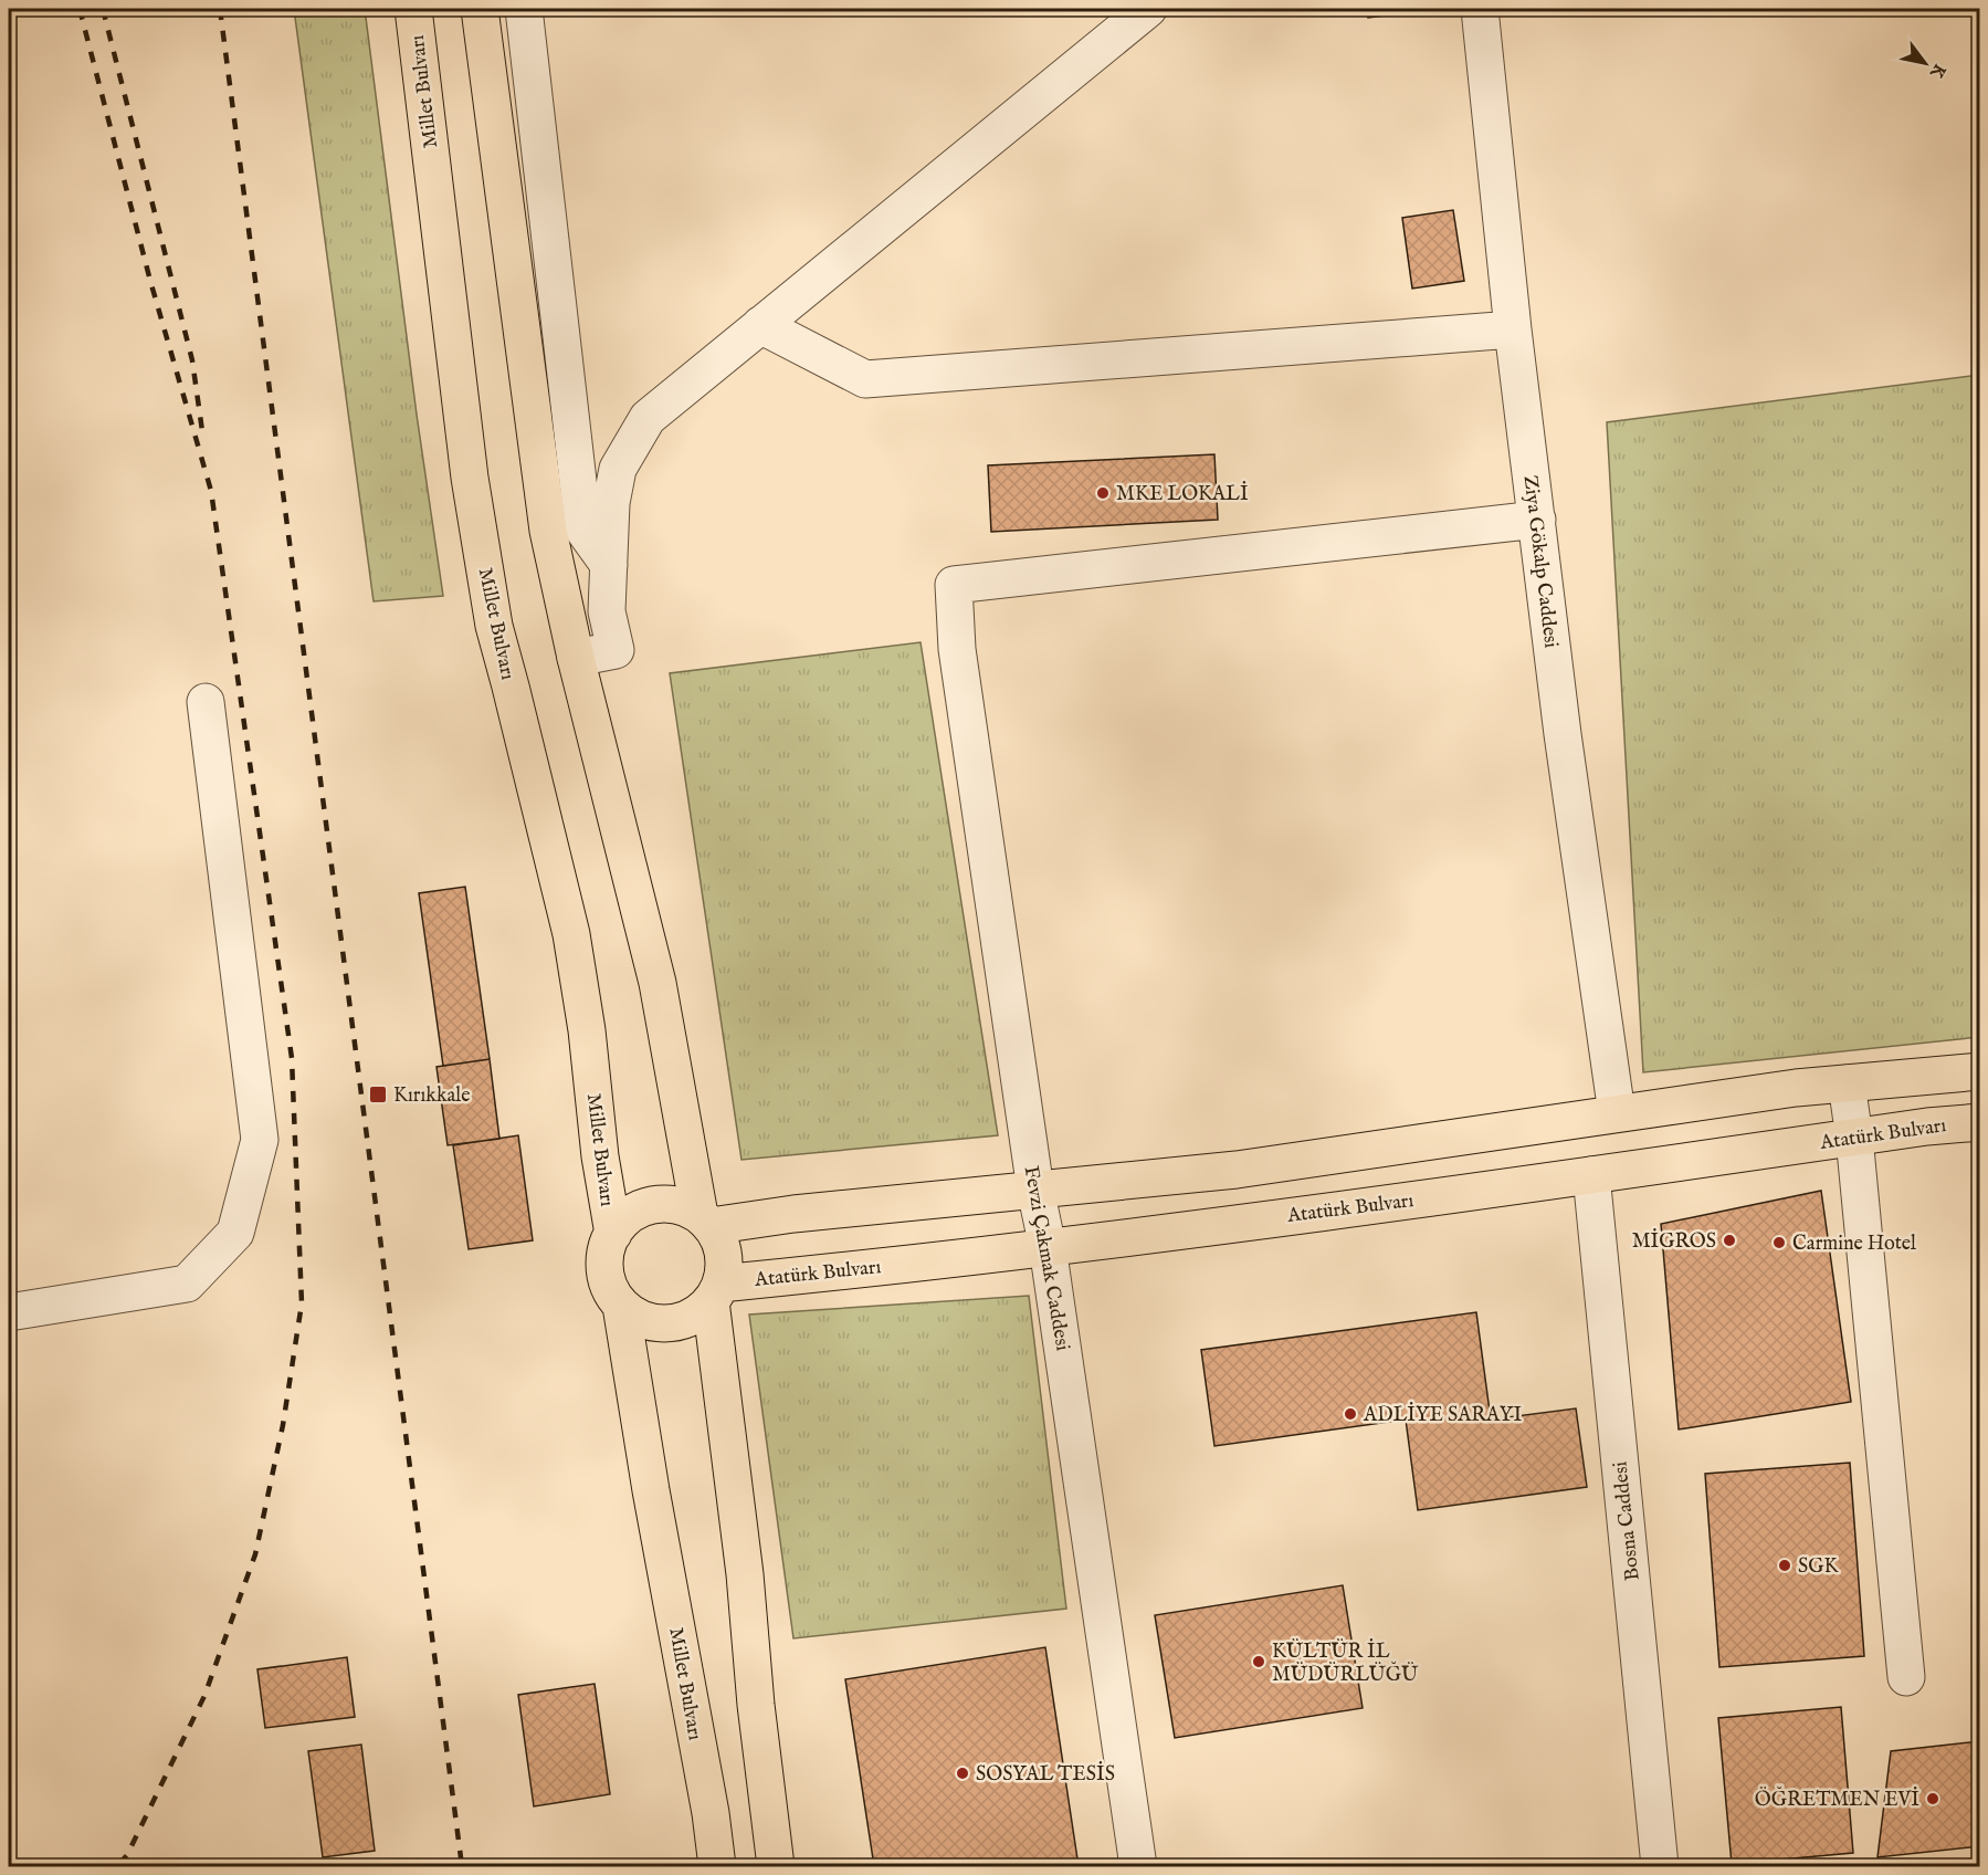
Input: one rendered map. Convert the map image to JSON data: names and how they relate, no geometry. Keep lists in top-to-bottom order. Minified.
{"streets":{"main road":["Millet Bulvarı","Atatürk Bulvarı"],"street":["Ziya Gökalp Caddesi","Fevzi Çakmak Caddesi","Bosna Caddesi"]},"crossings":[["Millet Bulvarı","Atatürk Bulvarı"],["Ziya Gökalp Caddesi","Fevzi Çakmak Caddesi"],["Atatürk Bulvarı","Fevzi Çakmak Caddesi"],["Atatürk Bulvarı","Bosna Caddesi"]],"places":{"other":["MKE LOKALİ","MİGROS","Carmine Hotel","ADLİYE SARAYI","SGK","KÜLTÜR İL MÜDÜRLÜĞÜ","SOSYAL TESİS","ÖĞRETMEN EVİ"],"transit":["Kırıkkale"]},"north":"bottom right"}
